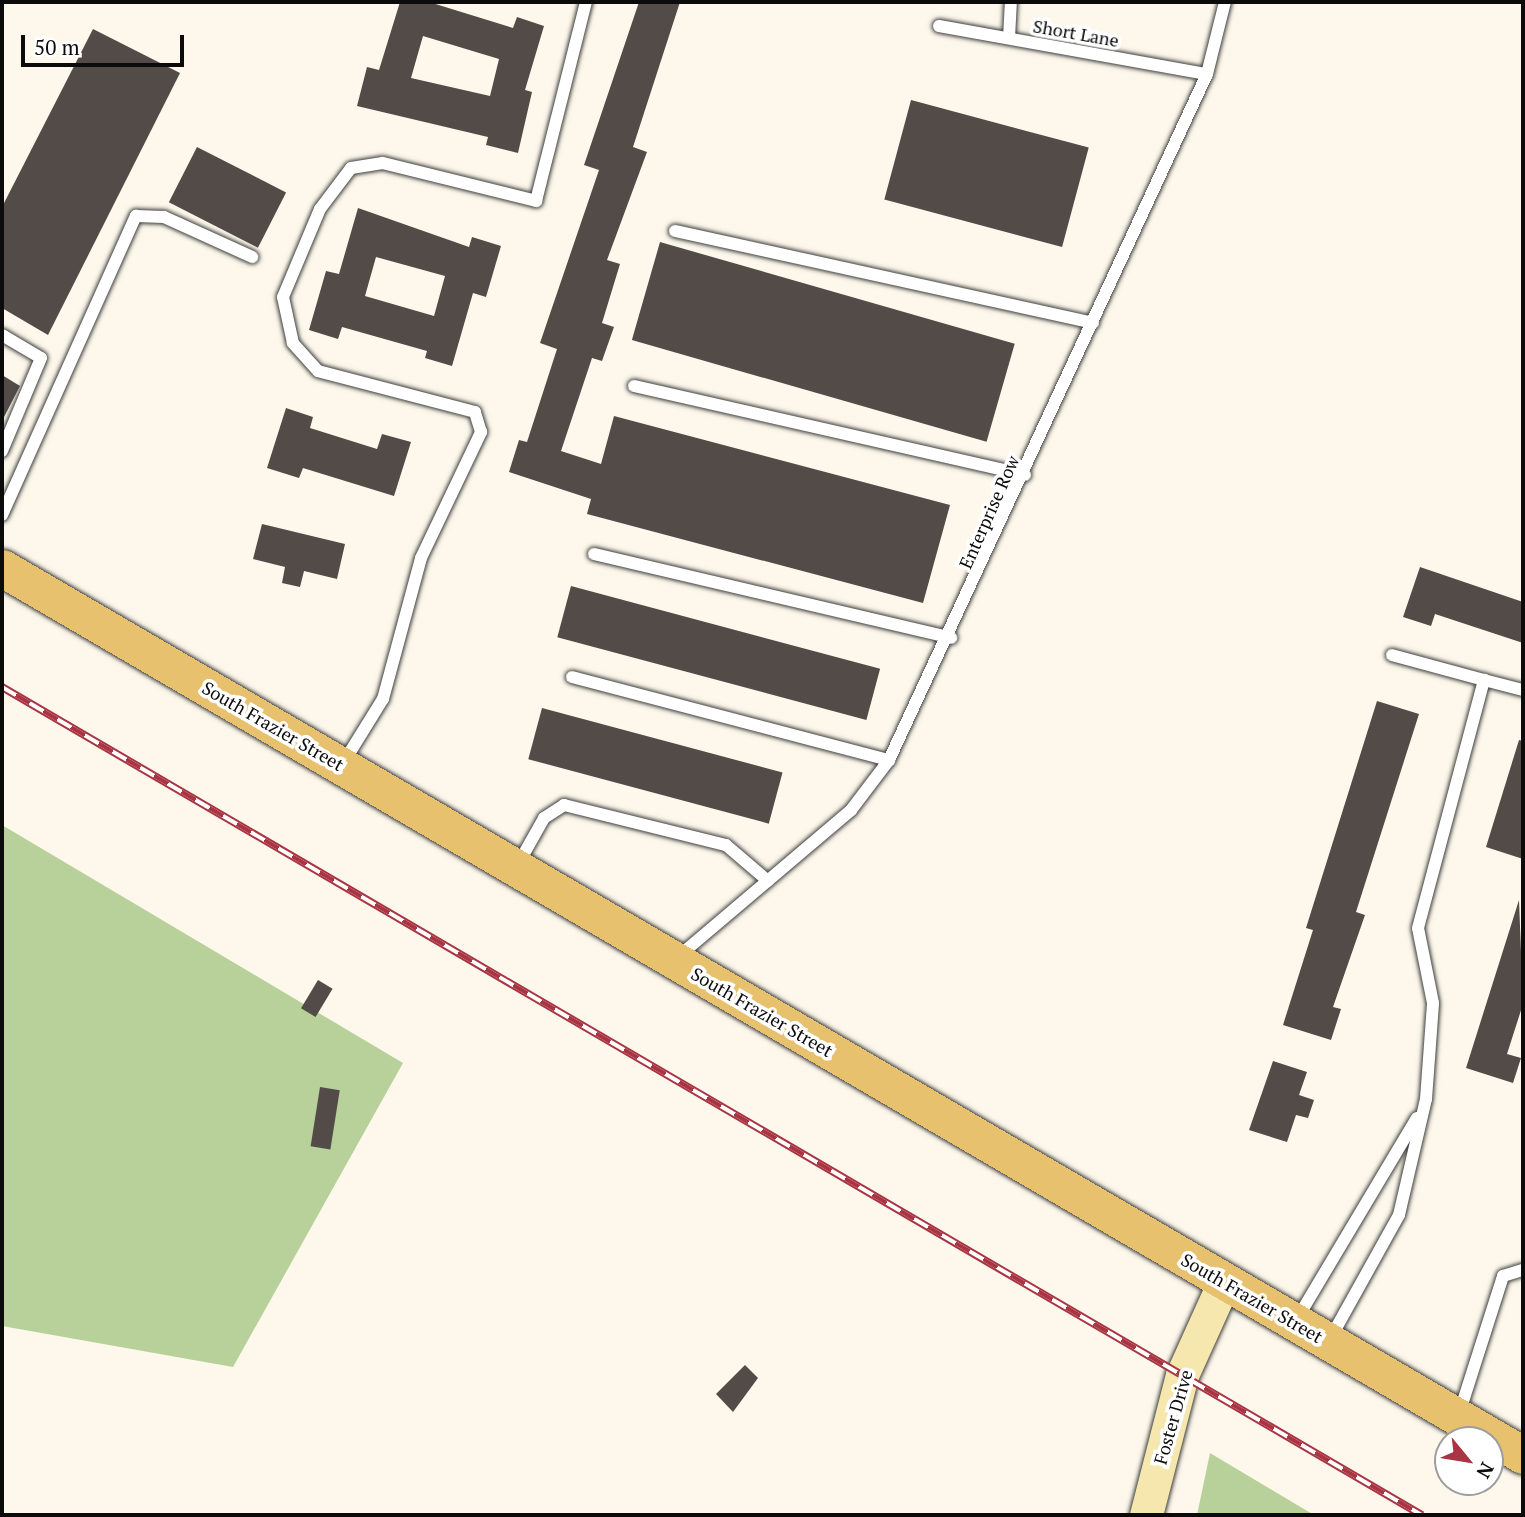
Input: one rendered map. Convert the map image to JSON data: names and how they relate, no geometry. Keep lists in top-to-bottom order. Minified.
{"streets":{"main road":["South Frazier Street"],"street":["Foster Drive"],"lane":["Short Lane","Enterprise Row"]},"crossings":[["Short Lane","Enterprise Row"],["Enterprise Row","South Frazier Street"],["South Frazier Street","Foster Drive"]],"scale_bar":"50 m","north":"bottom right"}
